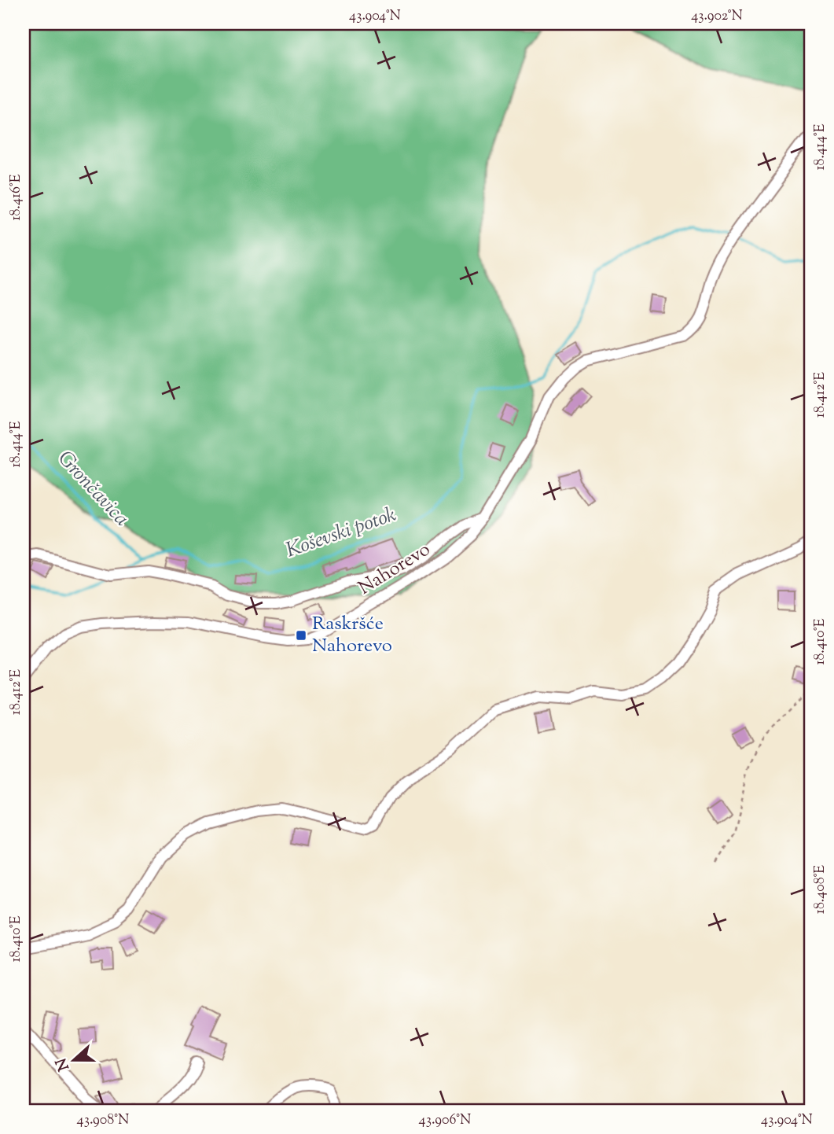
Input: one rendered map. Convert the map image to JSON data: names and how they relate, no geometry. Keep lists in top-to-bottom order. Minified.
{"streets":{"street":["Nahorevo"]},"water":["Grončavica","Koševski potok"],"places":{"transit":["Raskršće Nahorevo"]},"north":"left","coordinates":["43.904°N","43.902°N","18.414°E","18.416°E","18.412°E","18.410°E","18.408°E","43.908°N","43.906°N"]}
